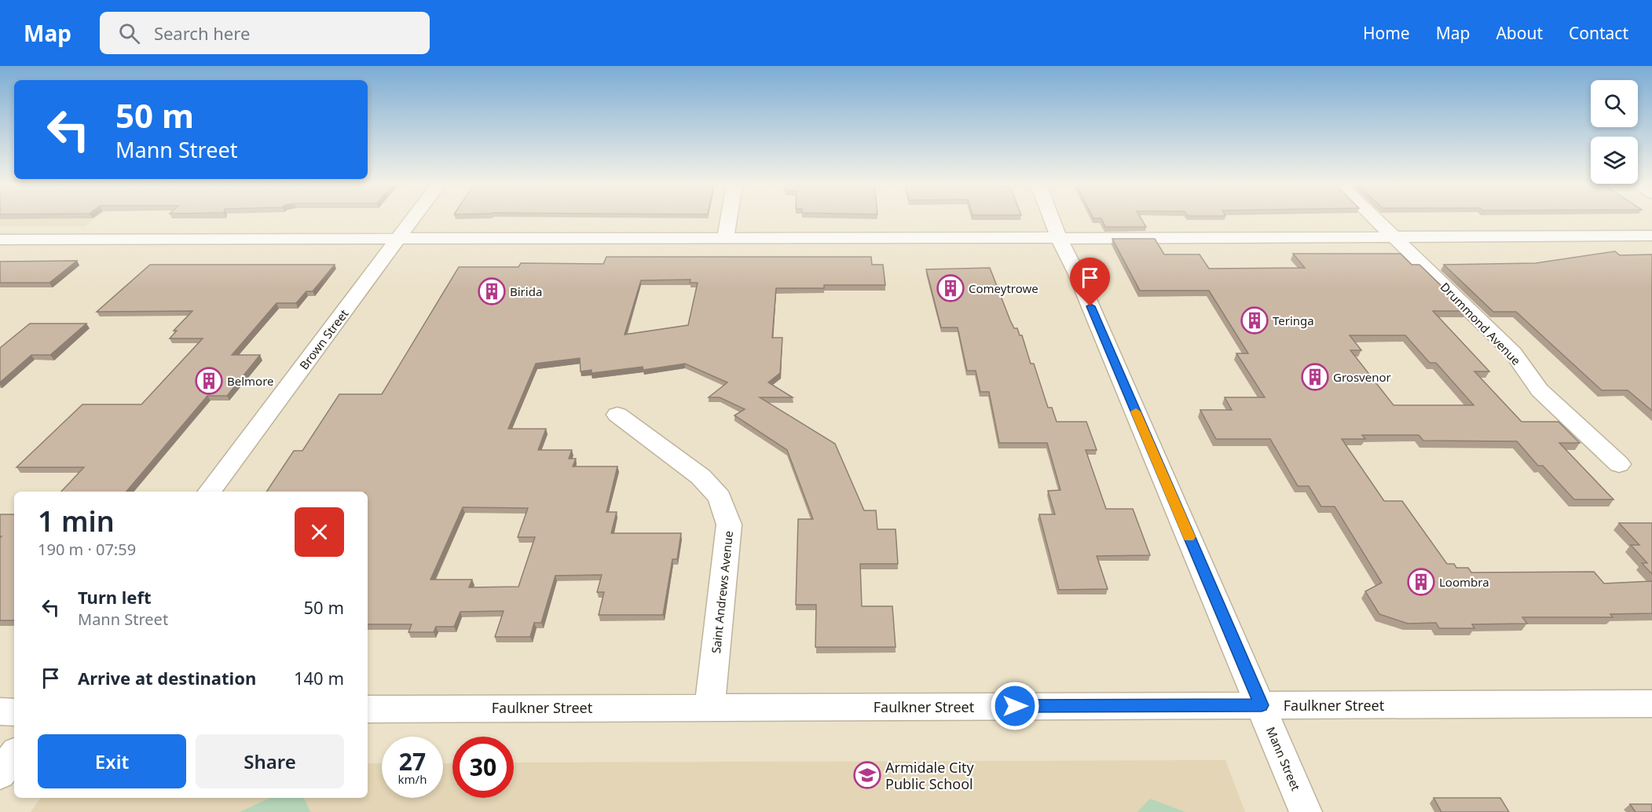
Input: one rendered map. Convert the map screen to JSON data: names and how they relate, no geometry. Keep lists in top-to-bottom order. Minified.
{"streets":{"street":["Drummond Avenue","Brown Street","Saint Andrews Avenue","Faulkner Street","Mann Street"]},"crossings":[["Saint Andrews Avenue","Faulkner Street"],["Faulkner Street","Mann Street"]],"places":{"building":["Comeytrowe","Birida","Teringa","Grosvenor","Belmore","Loombra"],"school or university":["Armidale City Public School"]},"page":{"header":"Map","search":"Search here","nav":["Home","Map","About","Contact"],"turn":["50 m","Mann Street"],"heading":["1 min","190 m · 07:59"],"list":[{"name":"Turn left","note":"Mann Street","value":"50 m"},{"name":"Arrive at destination","value":"140 m"}],"buttons":["Exit","Share"],"speed":"27 km/h","limit":"30"}}
